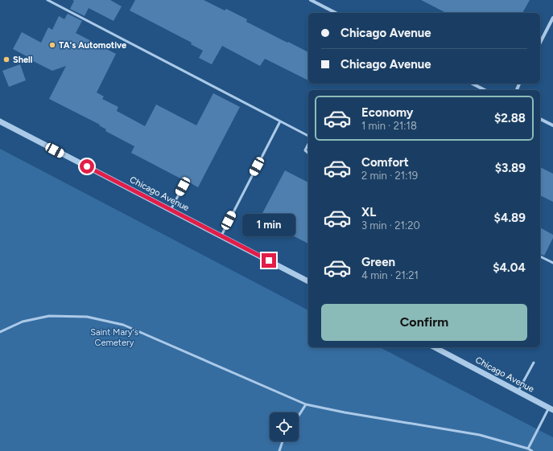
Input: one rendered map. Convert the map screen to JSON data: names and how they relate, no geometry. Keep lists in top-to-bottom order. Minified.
{"streets":{"street":["Chicago Avenue"]},"parks":["Saint Mary's Cemetery"],"places":["TA's Automotive","Shell"],"page":{"banner":["Chicago Avenue","Chicago Avenue"],"list":[{"name":"Economy","note":"1 min · 21:18","value":"$2.88"},{"name":"Comfort","note":"2 min · 21:19","value":"$3.89"},{"name":"XL","note":"3 min · 21:20","value":"$4.89"},{"name":"Green","note":"4 min · 21:21","value":"$4.04"}],"bubble":"1 min","buttons":"Confirm"}}
